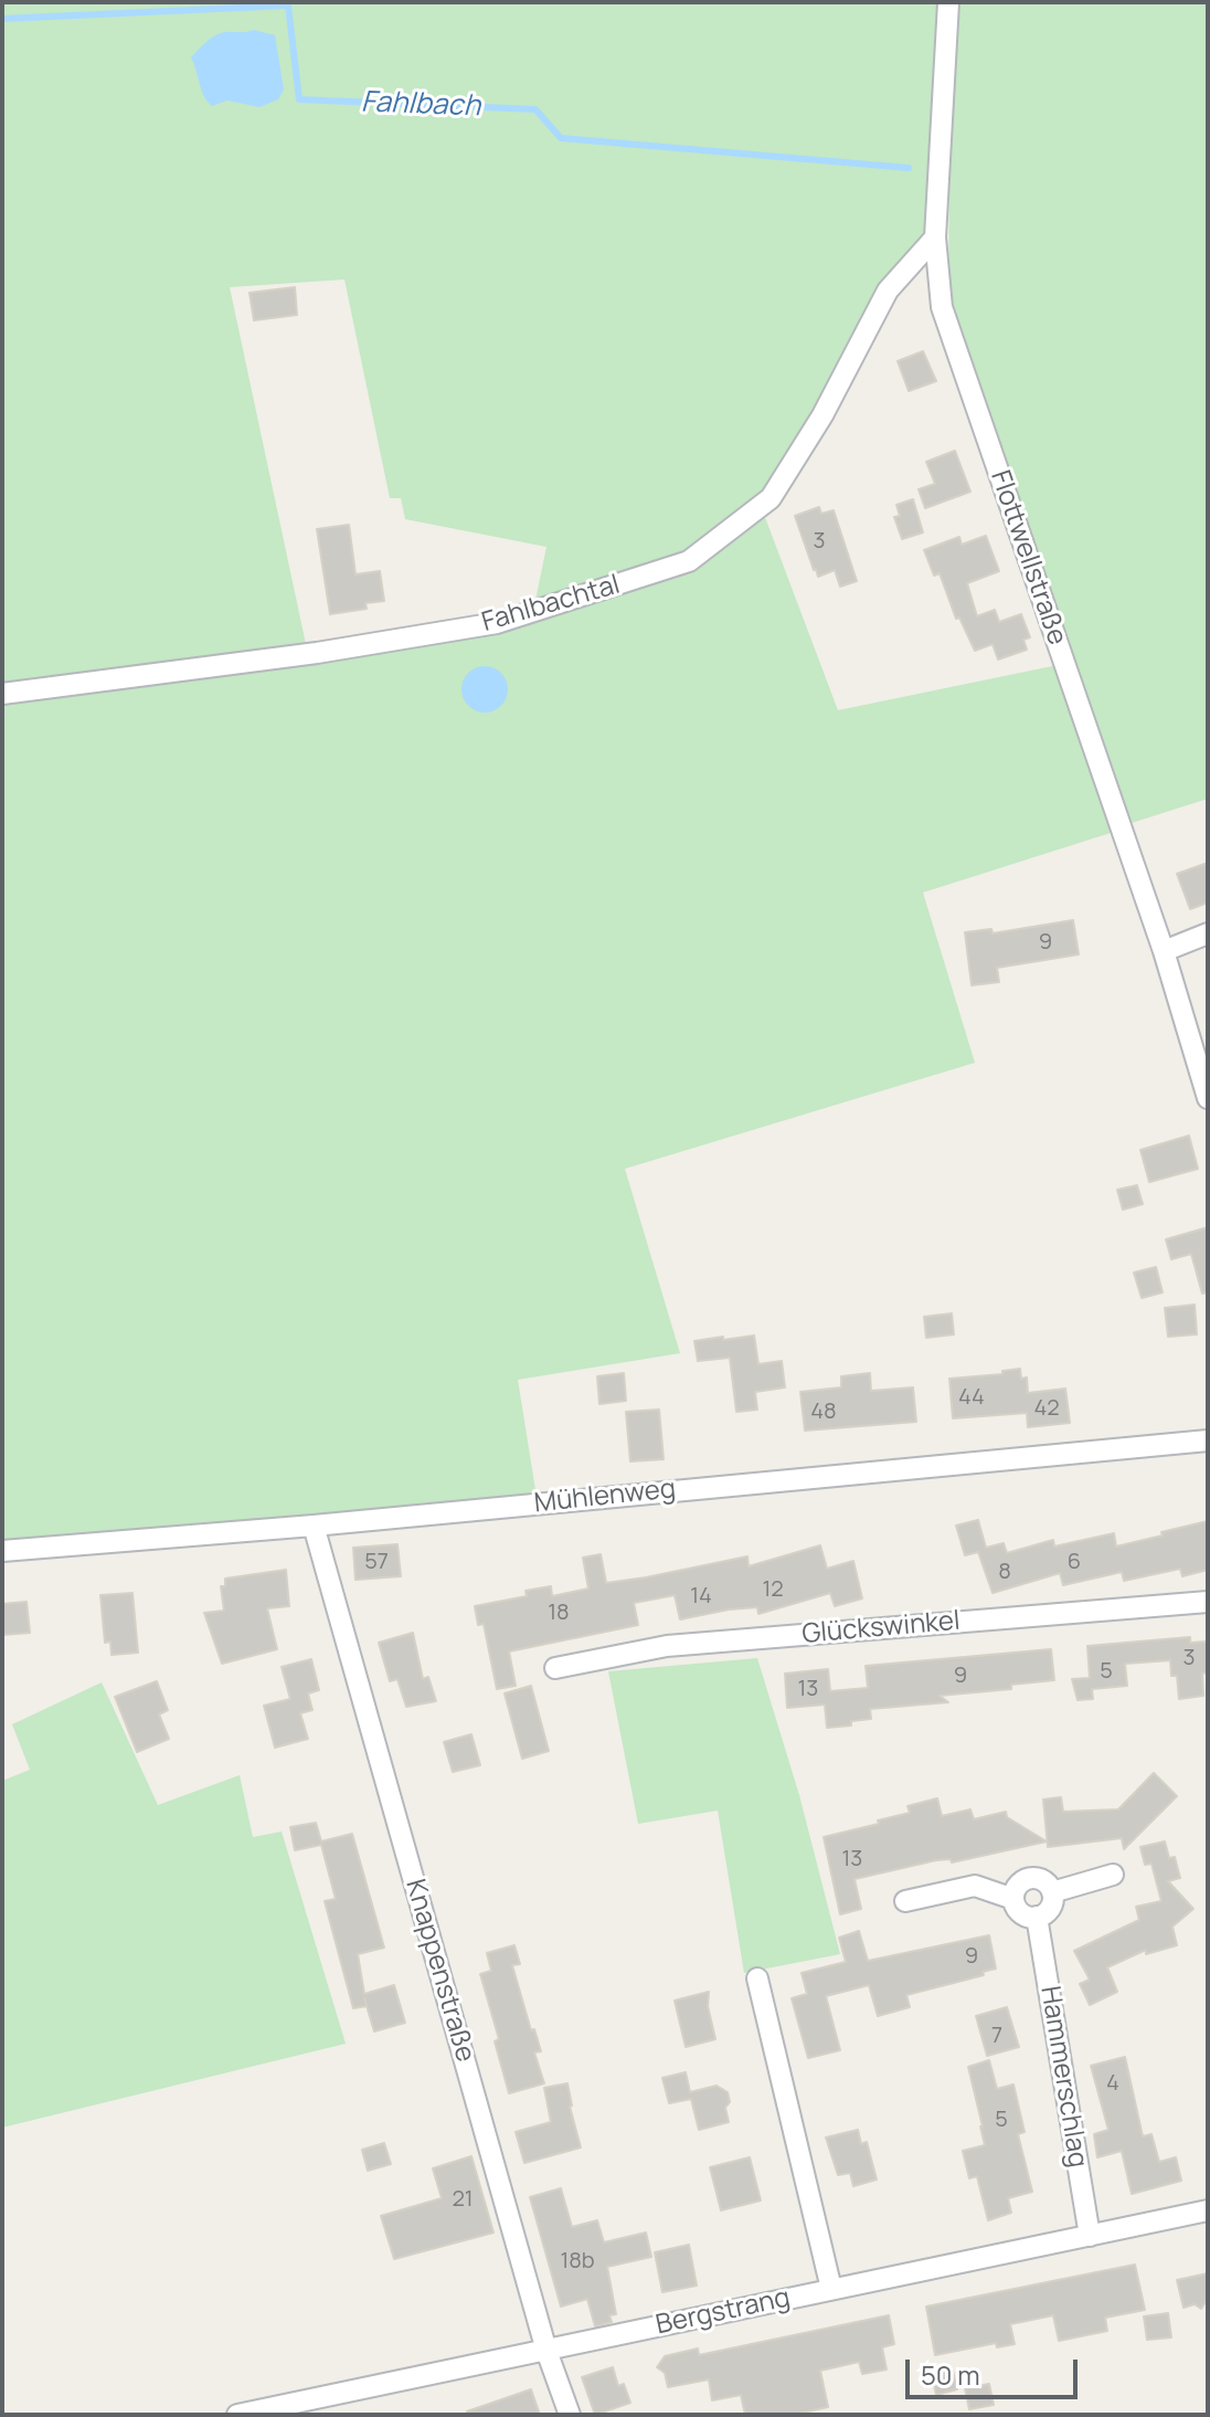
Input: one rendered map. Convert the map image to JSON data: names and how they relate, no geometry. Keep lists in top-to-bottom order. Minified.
{"streets":{"street":["Flottwellstraße","Fahlbachtal","Mühlenweg","Glückswinkel","Knappenstraße","Hammerschlag","Bergstrang"]},"crossings":[["Flottwellstraße","Fahlbachtal"],["Mühlenweg","Knappenstraße"],["Knappenstraße","Bergstrang"],["Hammerschlag","Bergstrang"]],"water":["Fahlbach"],"house_numbers":["3","9","44","42","48","57","6","8","12","14","18","3","5","9","13","13","9","7","4","5","21","18b"],"scale_bar":"50 m"}
